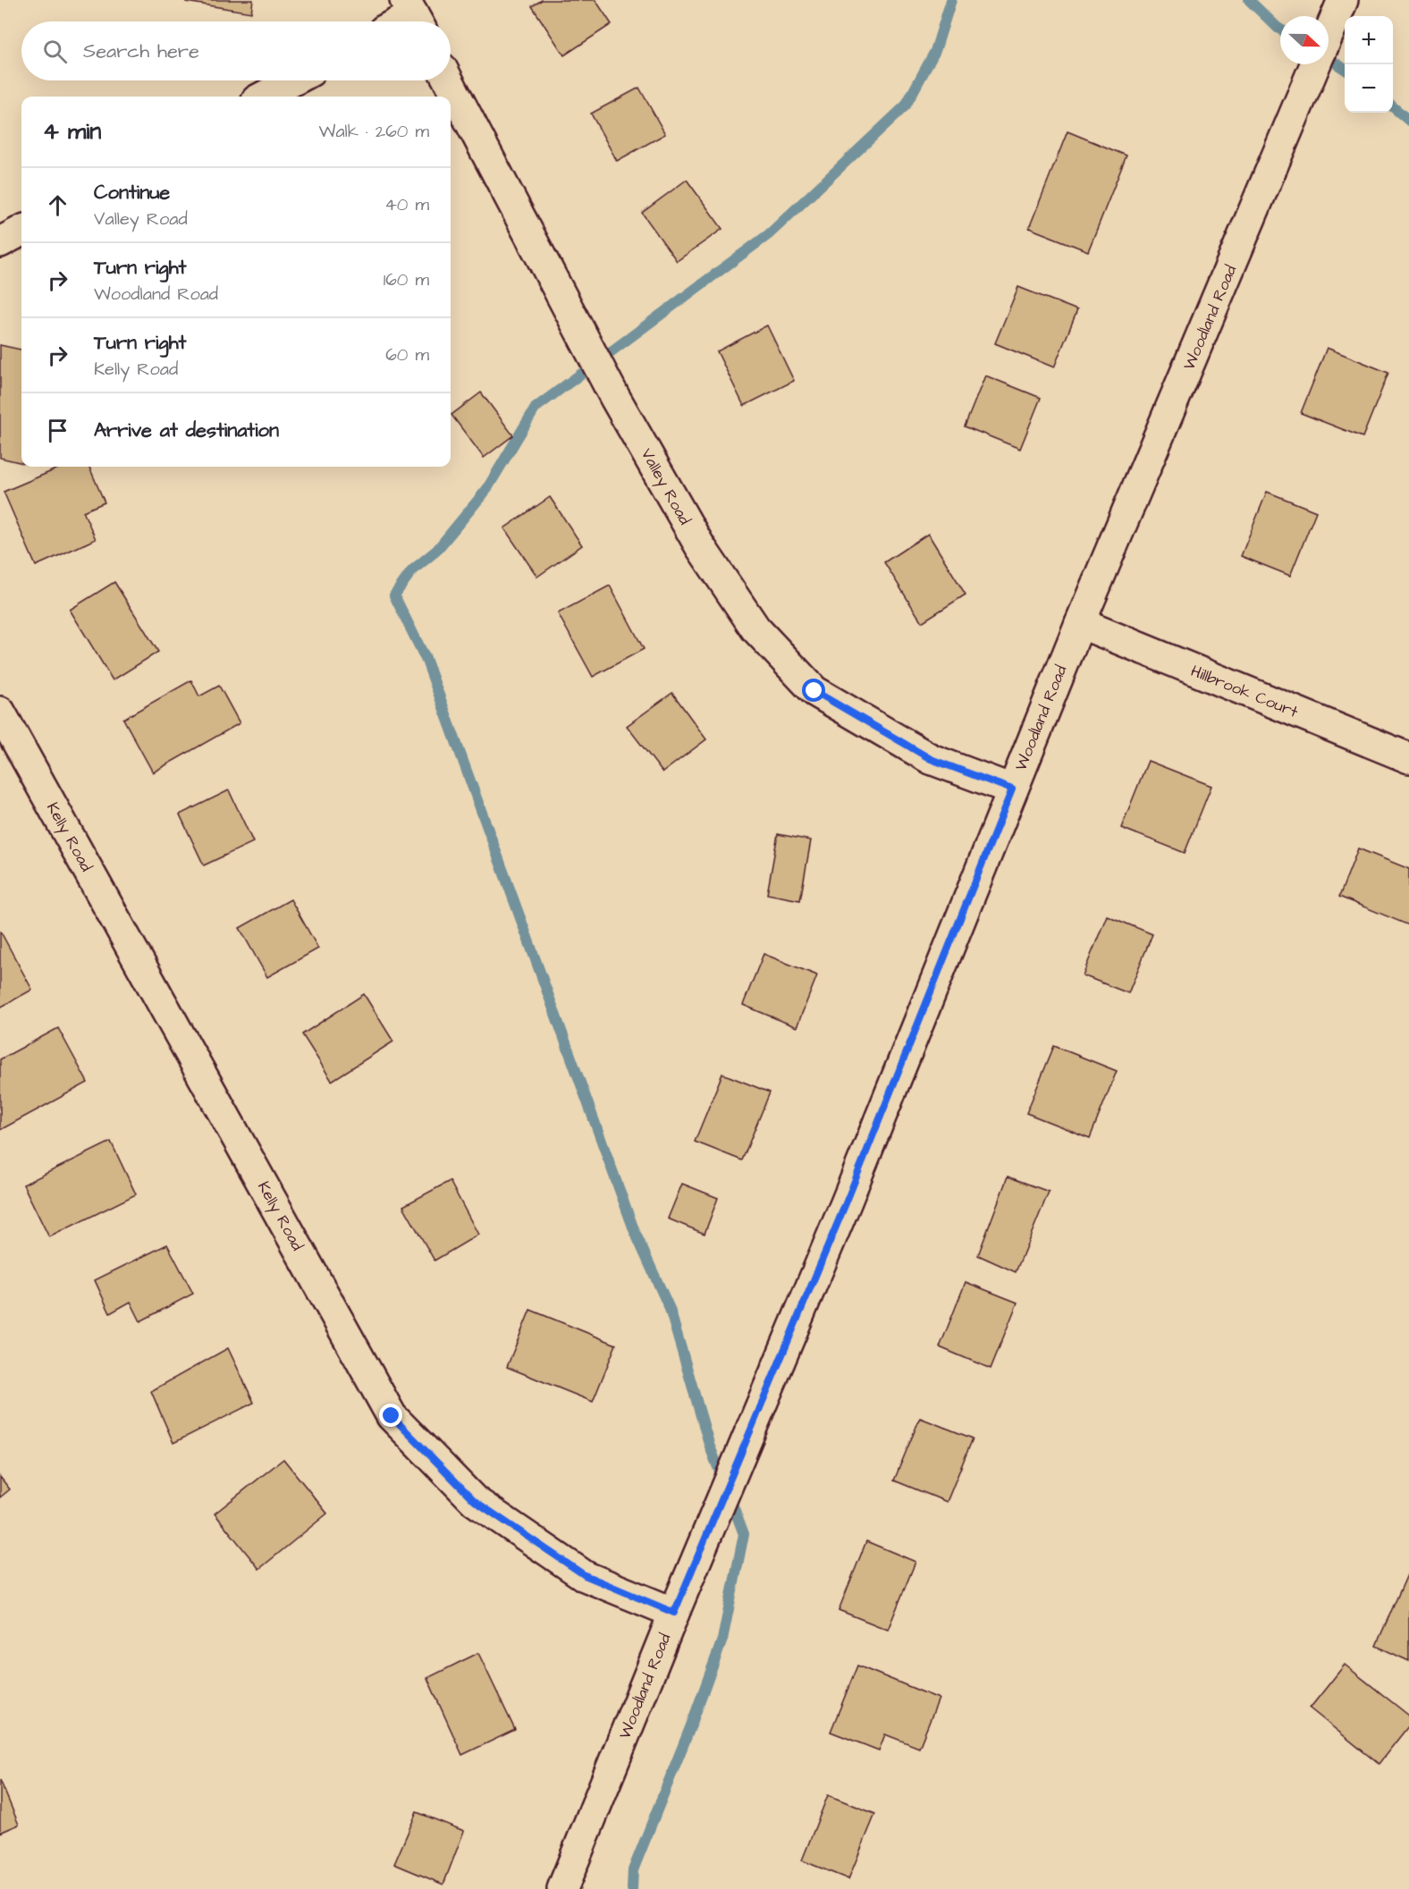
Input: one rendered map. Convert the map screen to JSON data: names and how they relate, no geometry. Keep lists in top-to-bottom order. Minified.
{"streets":{"street":["Woodland Road","Valley Road","Hillbrook Court","Kelly Road"]},"crossings":[["Woodland Road","Valley Road"],["Woodland Road","Hillbrook Court"],["Woodland Road","Kelly Road"]],"north":"right","page":{"map_buttons":["+","−"],"search":"Search here","heading":["4 min","Walk · 260 m"],"list":[["Continue","Valley Road","40 m"],["Turn right","Woodland Road","160 m"],["Turn right","Kelly Road","60 m"],"Arrive at destination"]}}
